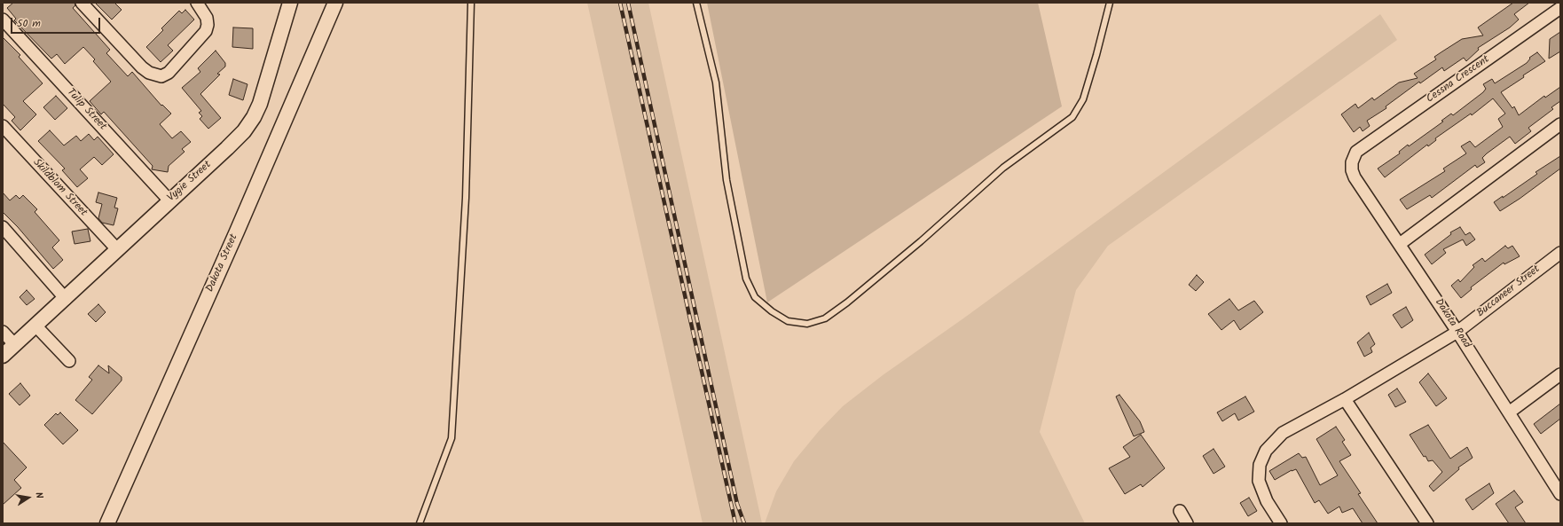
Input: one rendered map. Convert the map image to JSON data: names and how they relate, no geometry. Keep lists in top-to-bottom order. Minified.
{"streets":{"street":["Cessna Crescent","Tulip Street","Vygie Street","Skildblom Street","Dakota Street","Buccaneer Street","Dakota Road"]},"crossings":[["Cessna Crescent","Dakota Road"],["Tulip Street","Vygie Street"],["Vygie Street","Skildblom Street"],["Buccaneer Street","Dakota Road"]],"scale_bar":"50 m","north":"right"}
